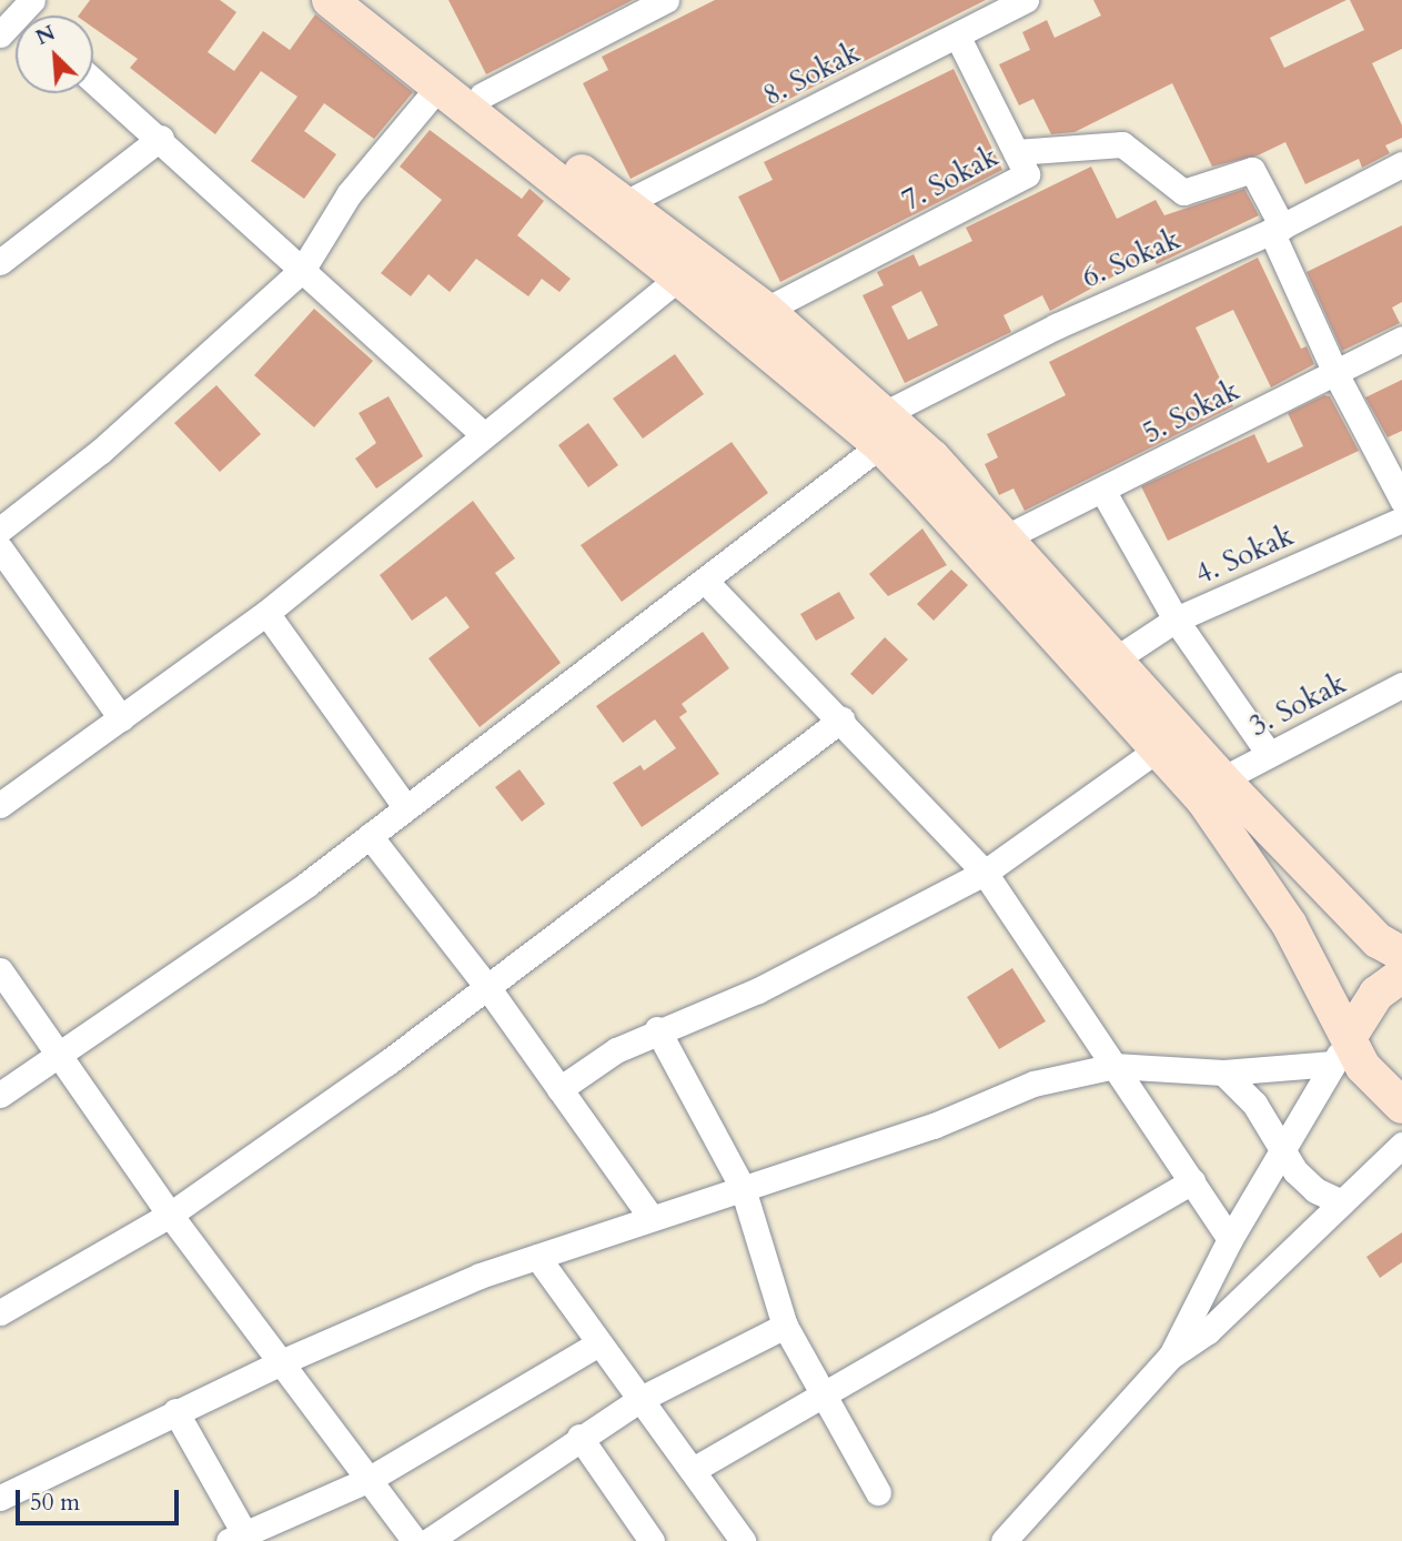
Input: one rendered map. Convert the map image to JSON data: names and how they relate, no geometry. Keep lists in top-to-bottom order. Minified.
{"streets":{"street":["8. Sokak","7. Sokak","6. Sokak","5. Sokak","4. Sokak","3. Sokak"]},"crossings":[["8. Sokak","7. Sokak"]],"scale_bar":"50 m","north":"top left"}
